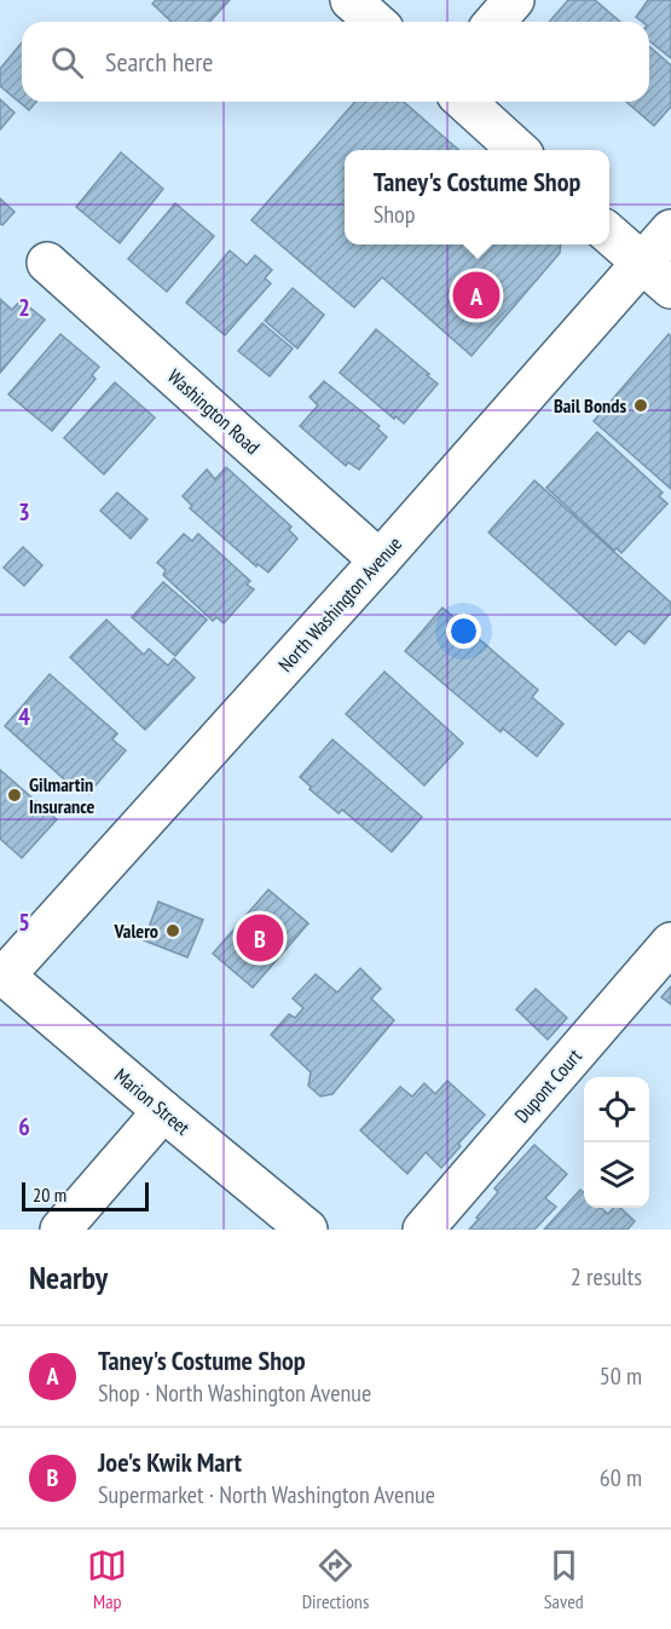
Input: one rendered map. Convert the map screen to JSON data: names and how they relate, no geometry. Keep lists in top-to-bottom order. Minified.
{"streets":{"street":["Washington Road","North Washington Avenue","Dupont Court","Marion Street"]},"crossings":[["Washington Road","North Washington Avenue"],["North Washington Avenue","Marion Street"]],"places":["Bail Bonds","Gilmartin Insurance","Valero"],"scale_bar":"20 m","page":{"search":"Search here","popup":["Taney's Costume Shop","Shop"],"pins":["A","B"],"scale":"20 m","heading":["Nearby","2 results"],"list":[{"mark":"A","name":"Taney's Costume Shop","note":"Shop · North Washington Avenue","value":"50 m"},{"mark":"B","name":"Joe's Kwik Mart","note":"Supermarket · North Washington Avenue","value":"60 m"}],"nav":["Map","Directions","Saved"]},"grid":{"rows":["2","3","4","5","6"]}}
